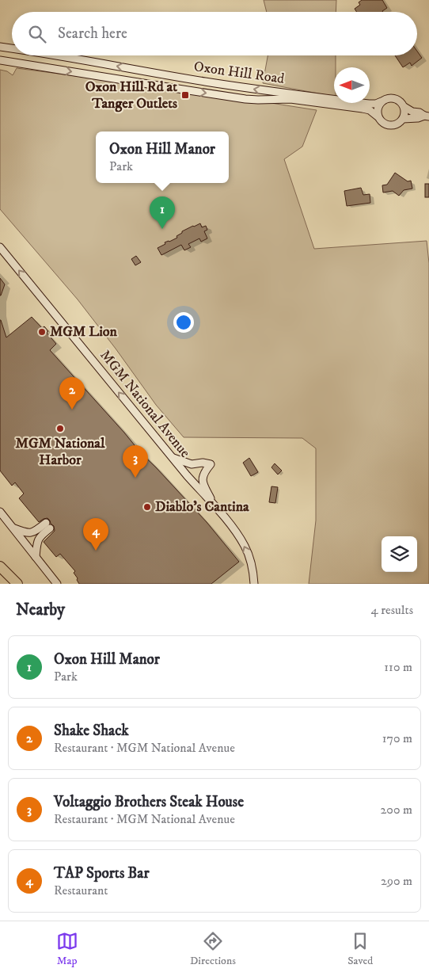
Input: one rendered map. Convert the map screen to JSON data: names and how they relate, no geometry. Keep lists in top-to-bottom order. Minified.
{"streets":{"main road":["Oxon Hill Road","MGM National Avenue"]},"one_way":["MGM National Avenue"],"places":{"transit":["Oxon Hill Rd at Tanger Outlets"],"other":["MGM Lion","MGM National Harbor","Diablo's Cantina"]},"north":"left","page":{"search":"Search here","popup":["Oxon Hill Manor","Park"],"pins":["1","2","3","4"],"heading":["Nearby","4 results"],"list":[{"mark":"1","name":"Oxon Hill Manor","note":"Park","value":"110 m"},{"mark":"2","name":"Shake Shack","note":"Restaurant · MGM National Avenue","value":"170 m"},{"mark":"3","name":"Voltaggio Brothers Steak House","note":"Restaurant · MGM National Avenue","value":"200 m"},{"mark":"4","name":"TAP Sports Bar","note":"Restaurant","value":"290 m"}],"nav":["Map","Directions","Saved"]}}
